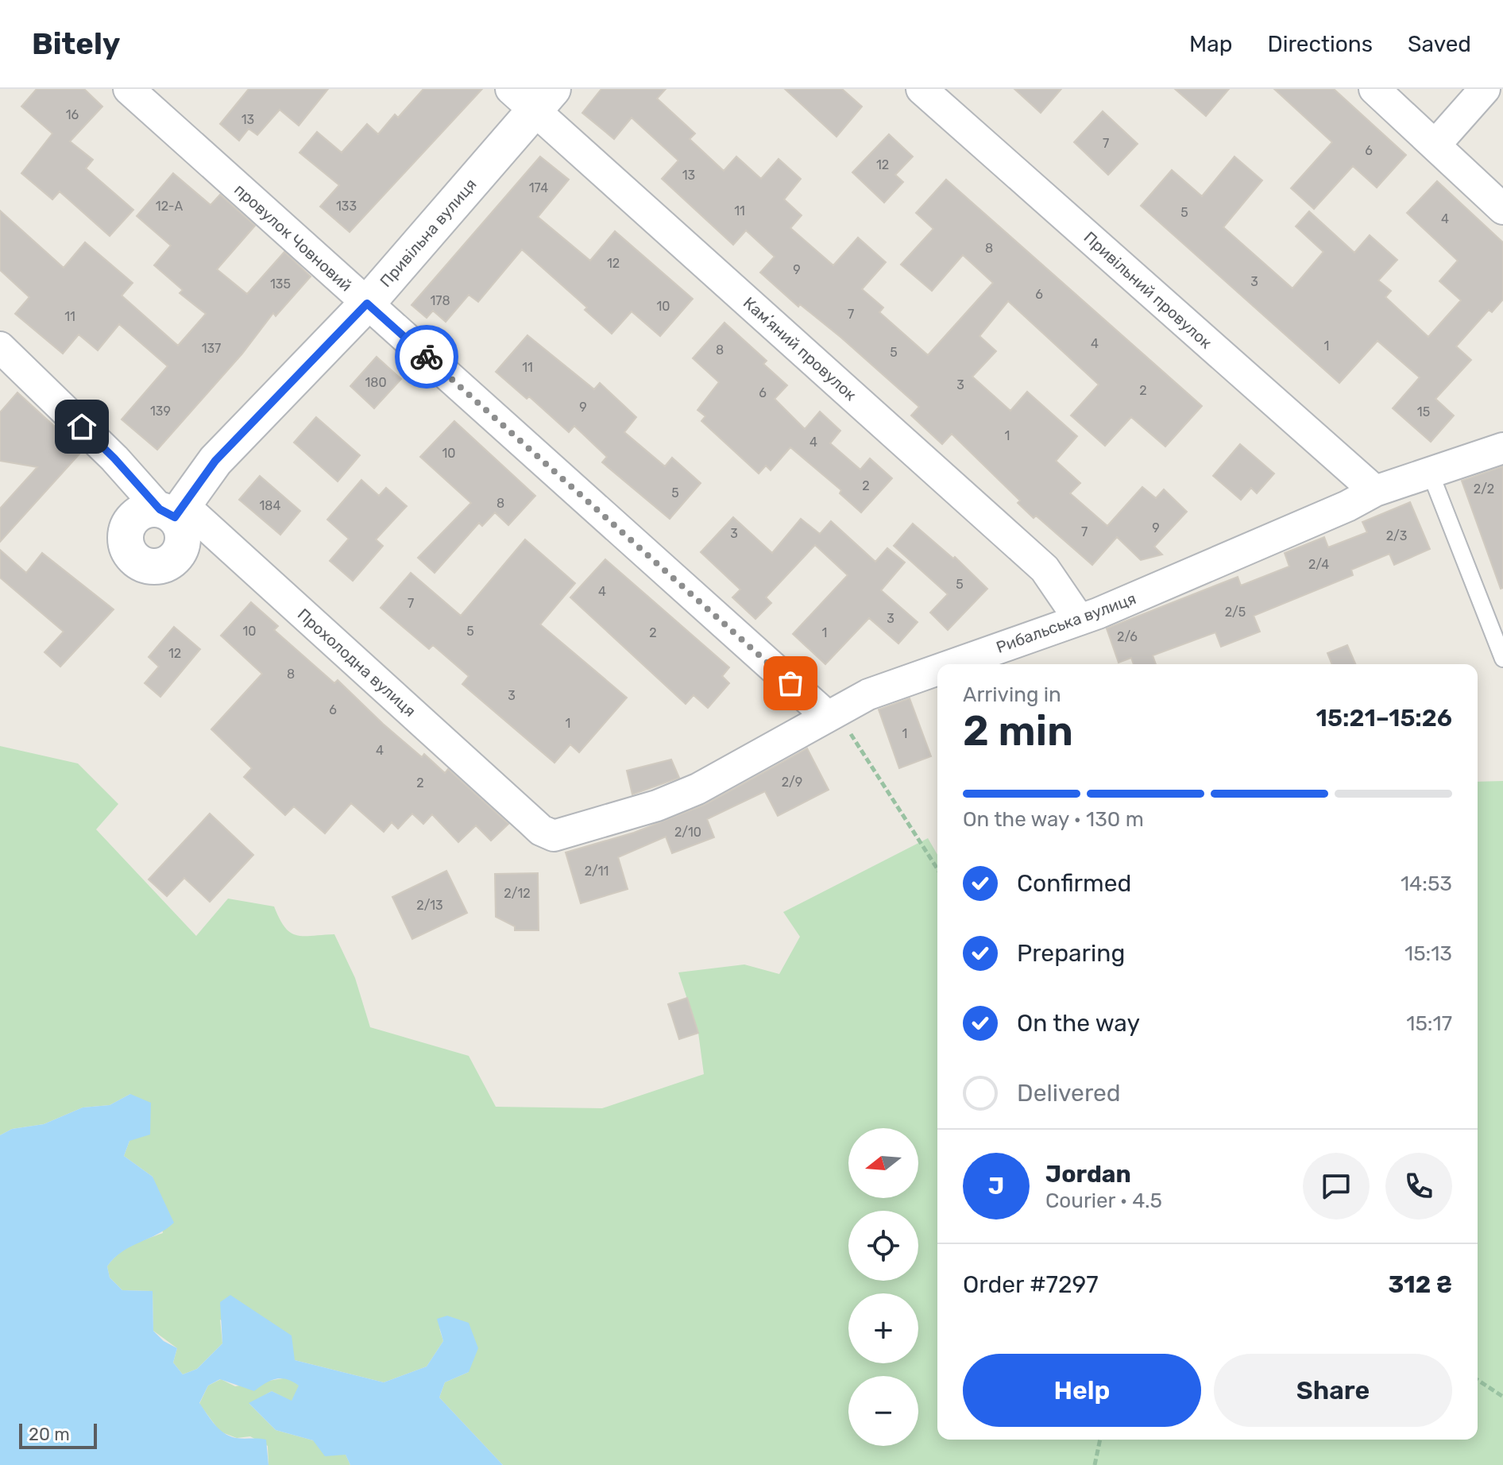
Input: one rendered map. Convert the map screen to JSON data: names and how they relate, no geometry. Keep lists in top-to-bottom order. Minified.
{"streets":{"street":["Привільна вулиця","провулок Човновий","Привільний провулок","Камʼяний провулок","Рибальська вулиця","Прохолодна вулиця"]},"crossings":[["Привільна вулиця","провулок Човновий"],["Привільна вулиця","Камʼяний провулок"],["Привільна вулиця","Прохолодна вулиця"],["провулок Човновий","Рибальська вулиця"],["Привільний провулок","Рибальська вулиця"],["Камʼяний провулок","Рибальська вулиця"],["Рибальська вулиця","Прохолодна вулиця"]],"house_numbers":["16","13","7","6","12","13","174","12-А","133","11","5","4","8","12","9","3","135","6","178","10","7","11","4","1","137","8","5","11","180","3","2","6","9","139","15","1","4","10","2","2/2","5","8","184","9","7","3","2/3","2/4","5","4","7","2/5","3","10","5","2","1","2/6","12","8","3","6","1","1","4","2/9","2","2/10","2/11","2/12","2/13"],"scale_bar":"20 m","north":"left","page":{"header":"Bitely","nav":["Map","Directions","Saved"],"heading":["2 min","Arriving in","15:21–15:26"],"panel":["Jordan","Courier · 4.5","Order #7297","312 ₴"],"bar":"On the way · 130 m","list":[["Confirmed","14:53"],["Preparing","15:13"],["On the way","15:17"],"Delivered"],"map_buttons":["+","−"],"round":"J","buttons":["Help","Share"],"scale":"20 m"}}
